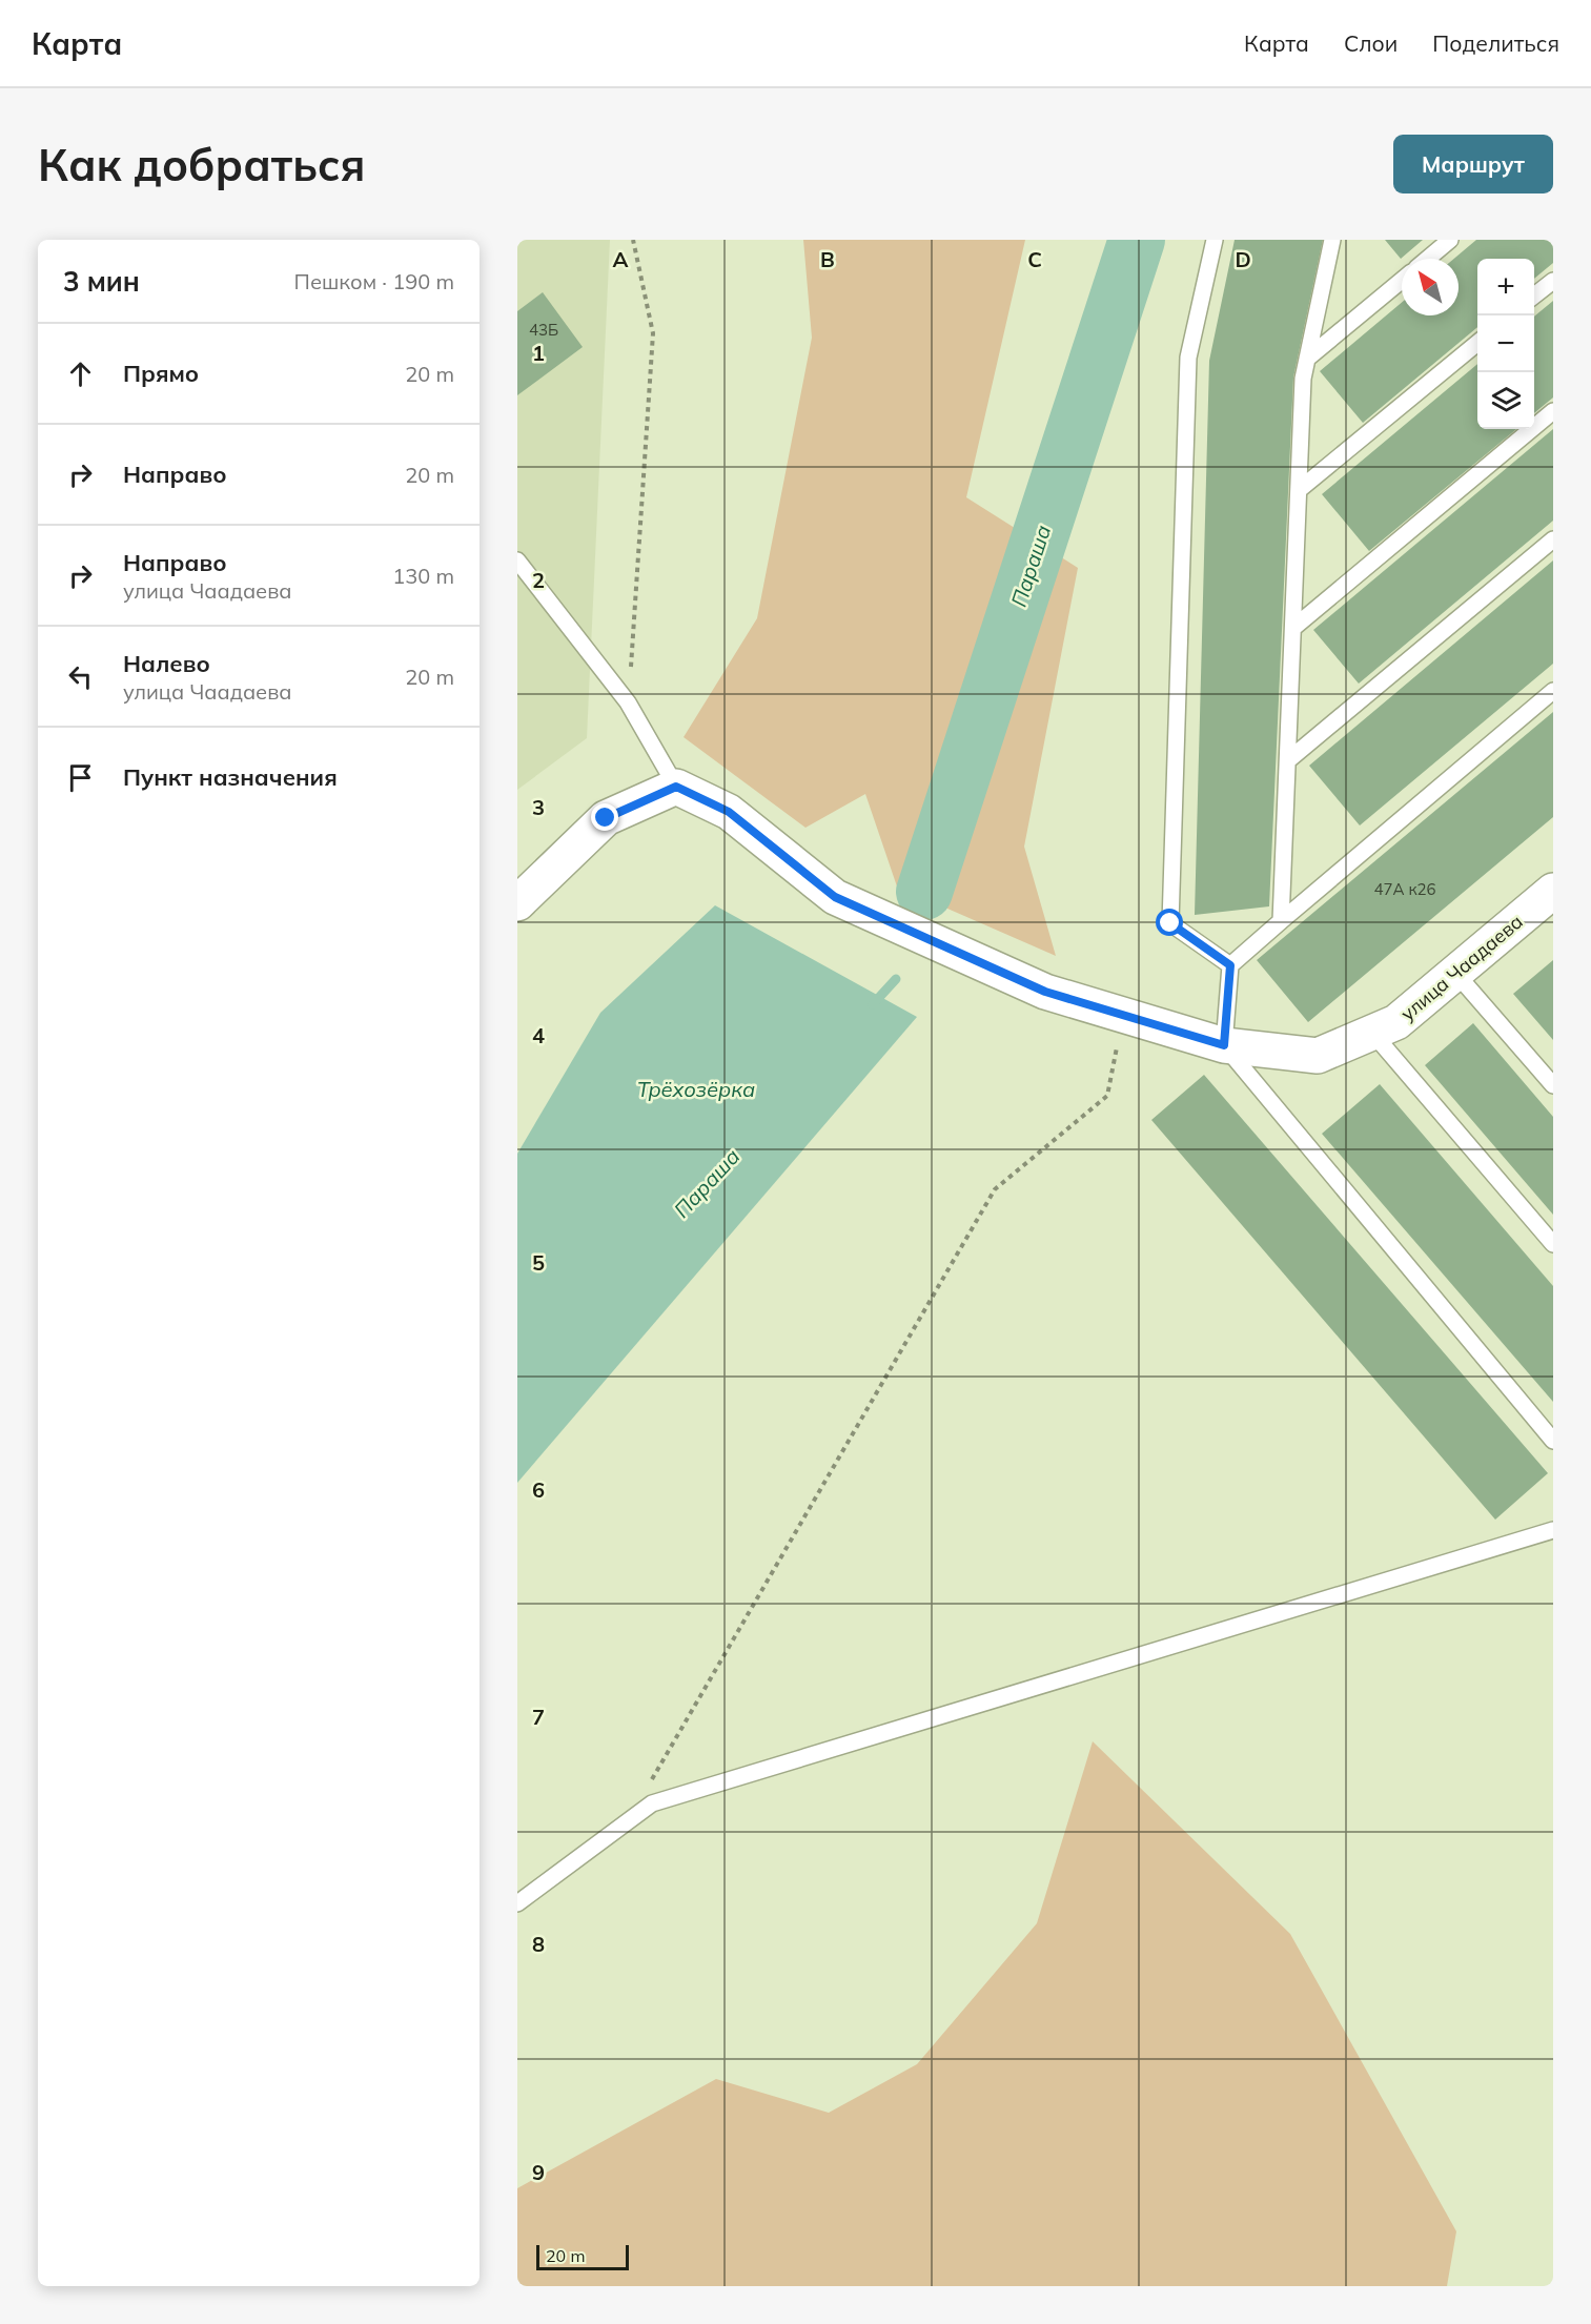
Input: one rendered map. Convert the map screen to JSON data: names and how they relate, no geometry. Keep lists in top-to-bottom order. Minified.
{"streets":{"street":["улица Чаадаева"]},"water":["Параша","Трёхозёрка"],"house_numbers":["43Б","47А к26"],"scale_bar":"20 m","north":"top left","page":{"header":"Карта","nav":["Карта","Слои","Поделиться"],"buttons":"Маршрут","title":"Как добраться","heading":["3 мин","Пешком · 190 m"],"map_buttons":["+","−"],"list":[["Прямо","20 m"],["Направо","20 m"],["Направо","улица Чаадаева","130 m"],["Налево","улица Чаадаева","20 m"],"Пункт назначения"],"scale":"20 m"},"grid":{"columns":["A","B","C","D"],"rows":["1","2","3","4","5","6","7","8","9"]}}
